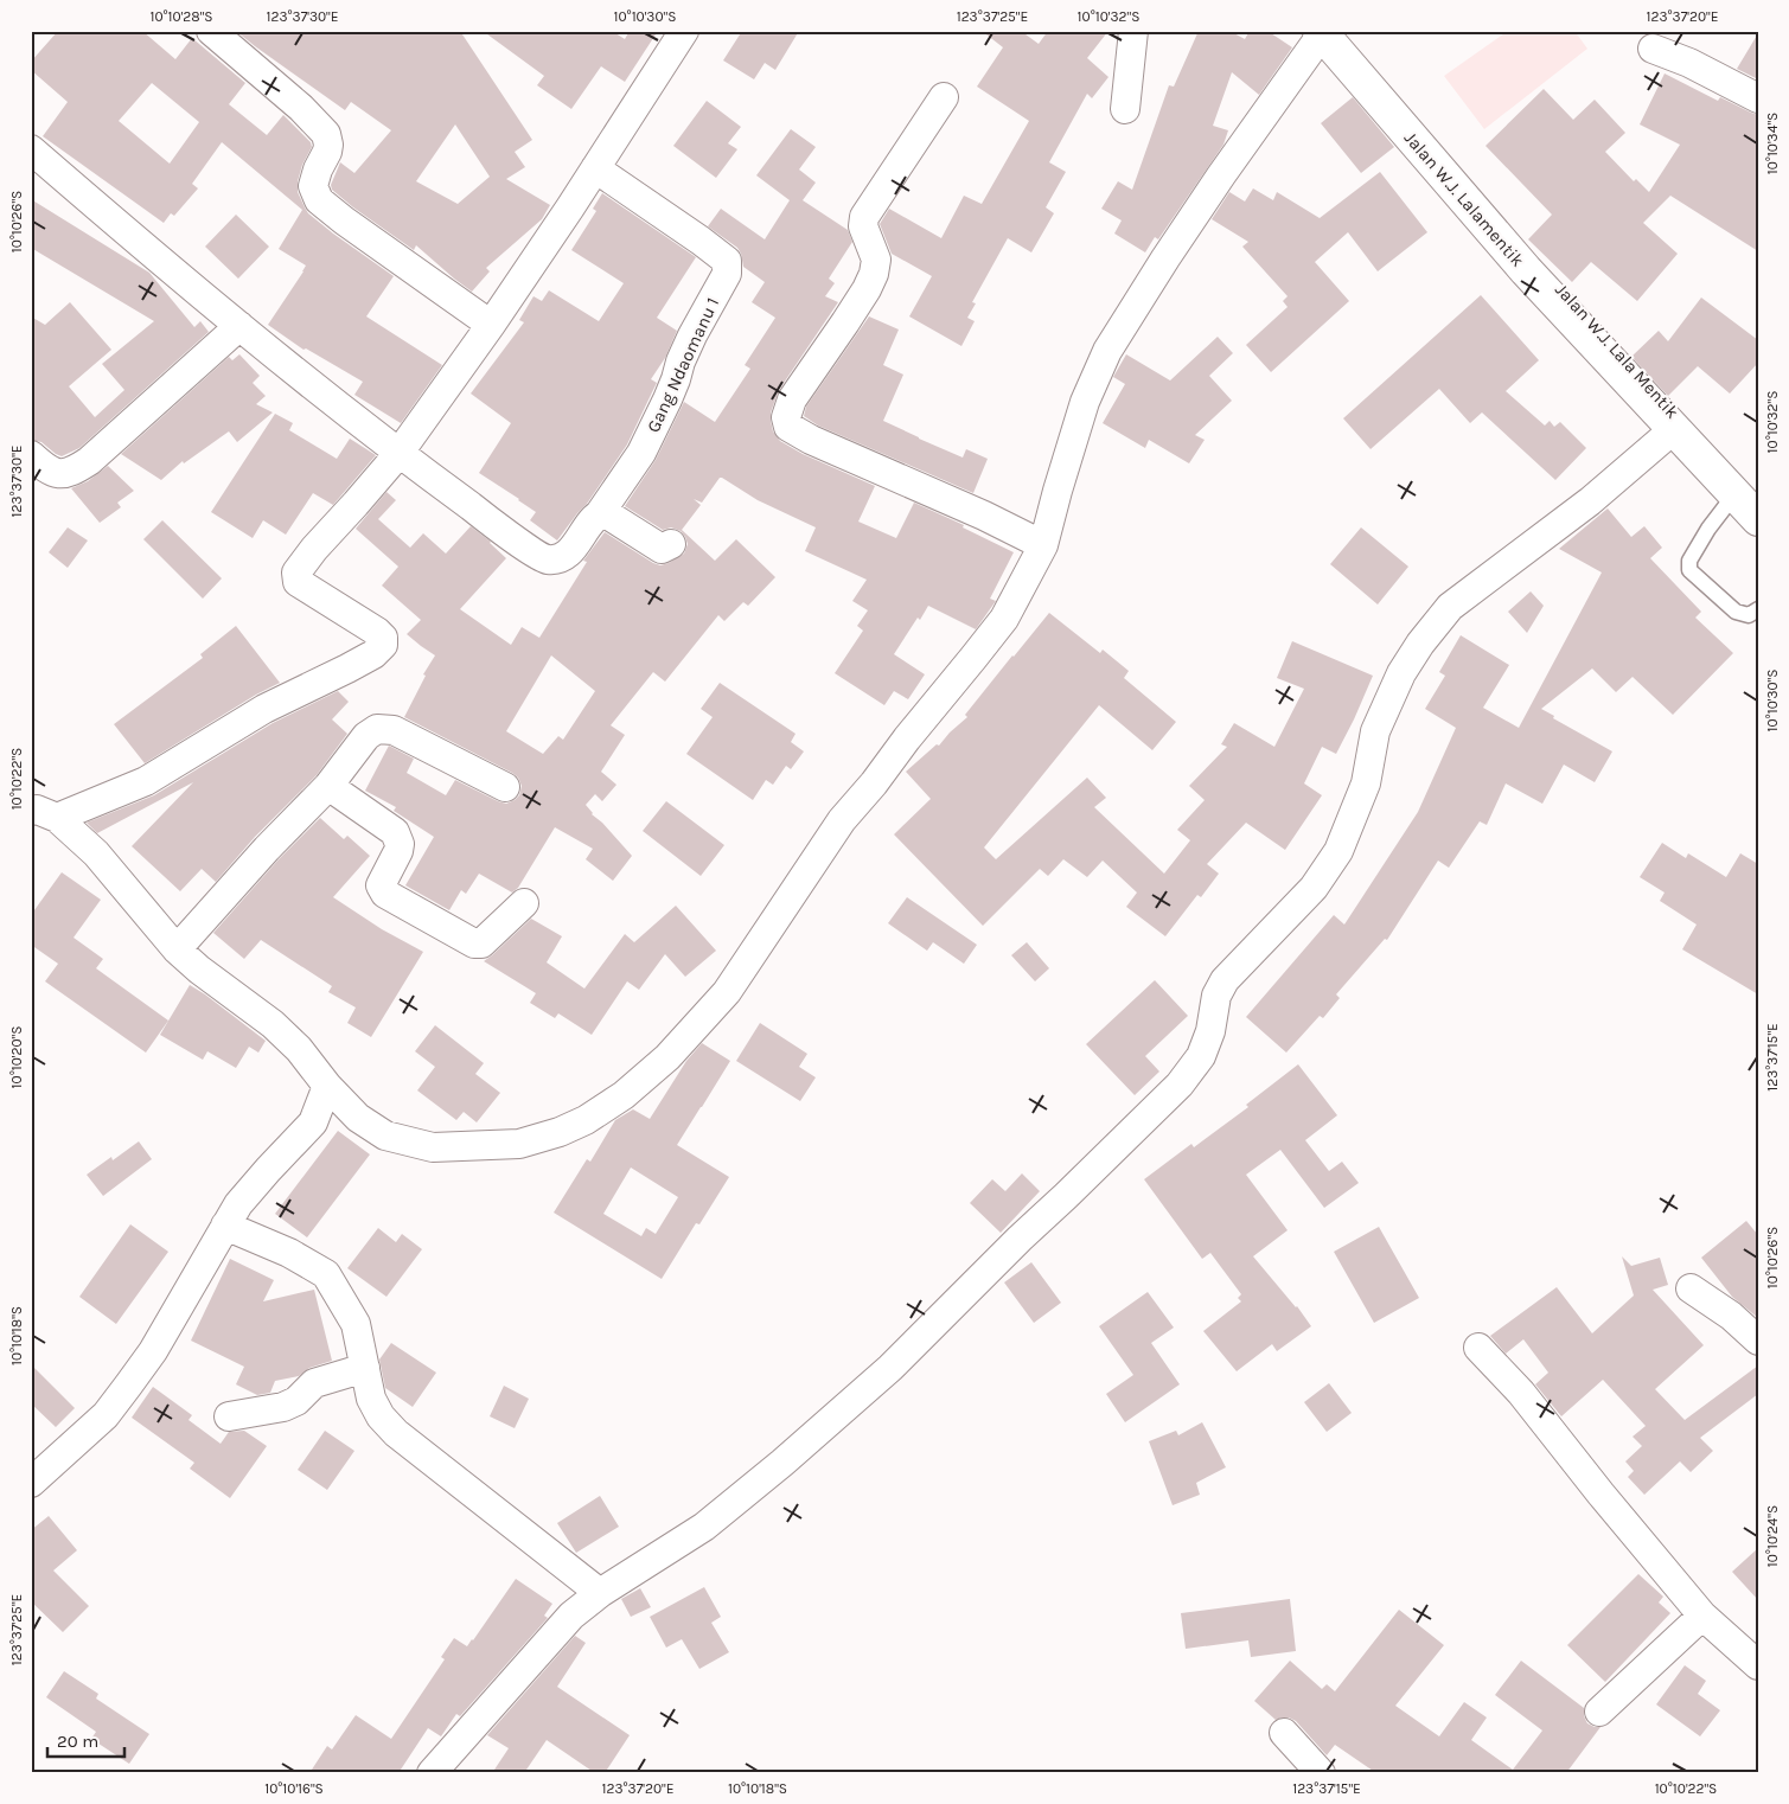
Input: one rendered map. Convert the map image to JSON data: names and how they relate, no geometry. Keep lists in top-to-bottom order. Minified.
{"streets":{"main road":["Jalan W.J. Lalamentik","Jalan W.J. Lala Mentik"],"street":["Gang Ndaomanu 1"]},"crossings":[["Jalan W.J. Lalamentik","Jalan W.J. Lala Mentik"]],"scale_bar":"20 m","coordinates":["10°10'28\"S","123°37'30\"E","10°10'30\"S","123°37'25\"E","10°10'32\"S","123°37'20\"E","10°10'34\"S","10°10'26\"S","10°10'22\"S","10°10'20\"S","123°37'15\"E","10°10'18\"S","10°10'24\"S","10°10'16\"S"]}
